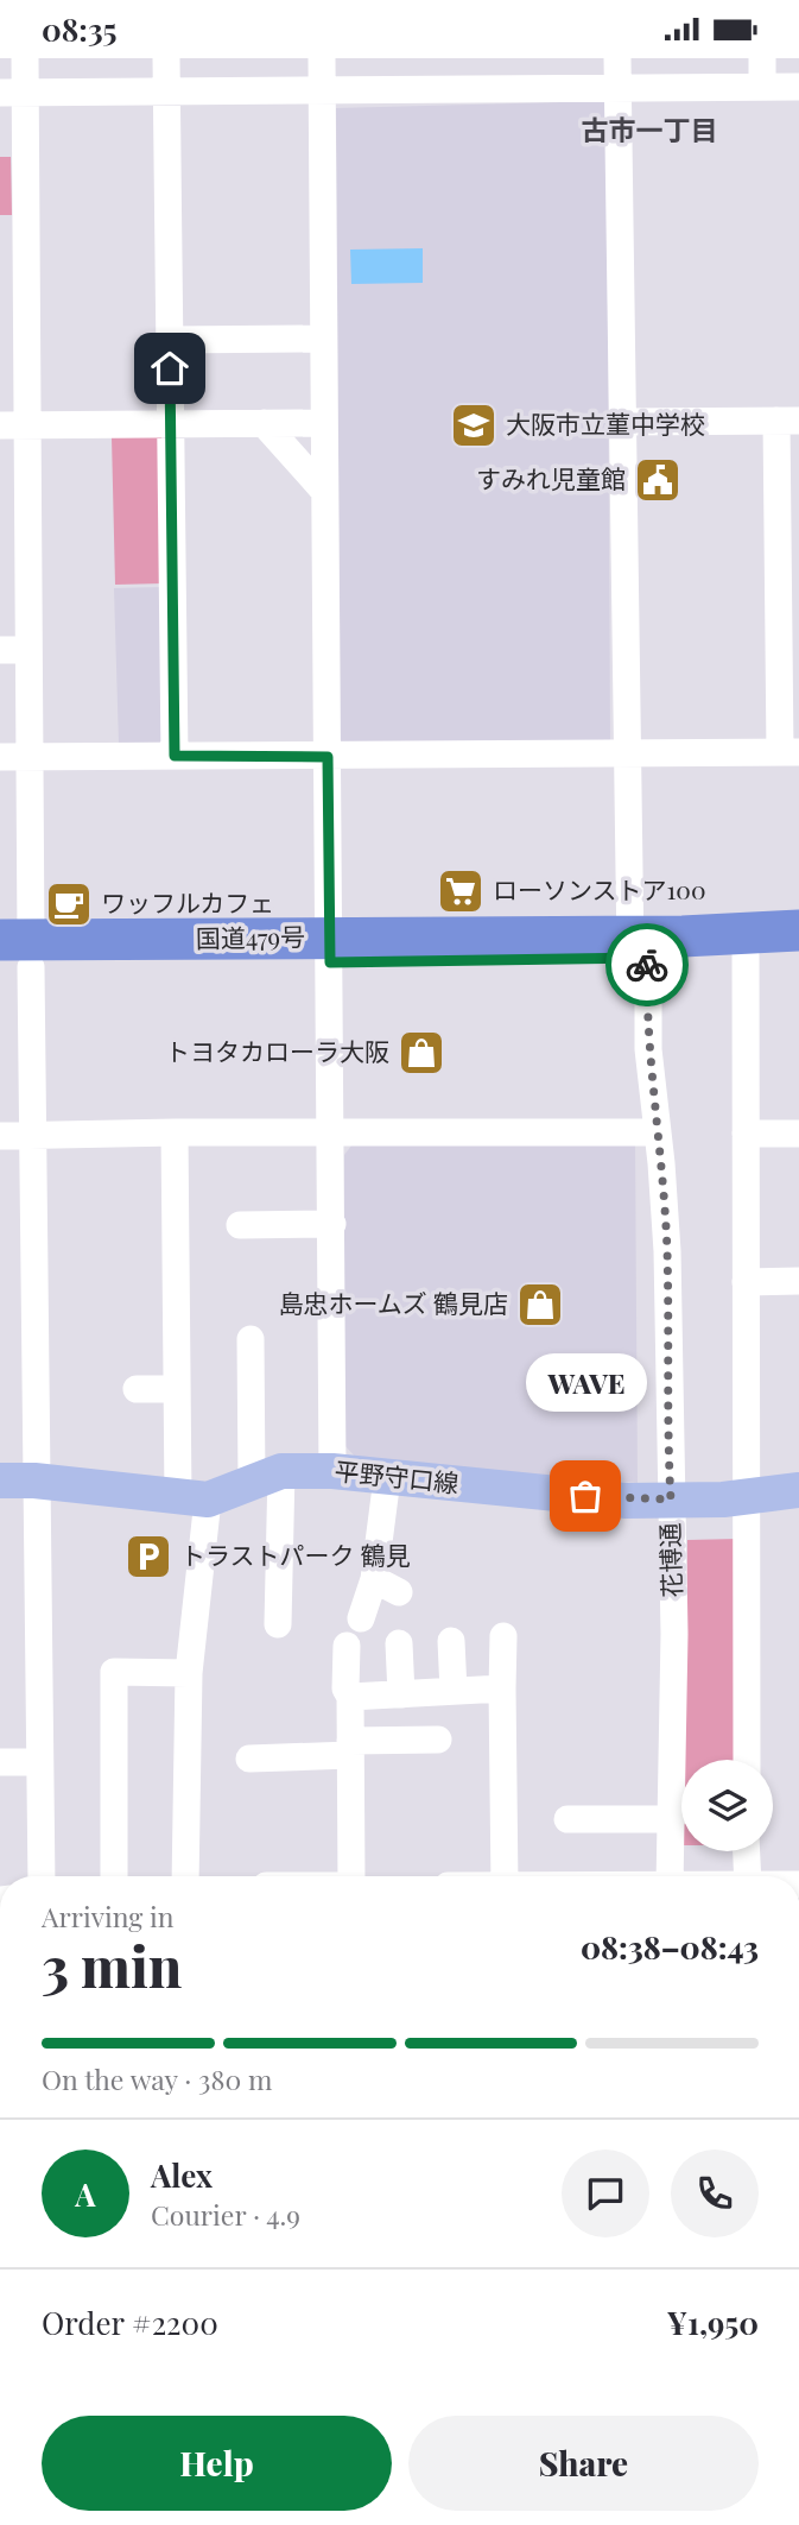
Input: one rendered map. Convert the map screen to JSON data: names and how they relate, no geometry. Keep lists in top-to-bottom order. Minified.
{"streets":{"highway":["国道479号"],"main road":["平野守口線"],"street":["花博通"]},"crossings":[["国道479号","花博通"],["平野守口線","花博通"]],"districts":["古市一丁目"],"places":{"school or university":["大阪市立菫中学校"],"public building":["すみれ児童館"],"supermarket":["ローソンストア100"],"cafe":["ワッフルカフェ"],"shop":["トヨタカローラ大阪","島忠ホームズ 鶴見店"],"other":["WAVE"],"parking":["トラストパーク 鶴見"]},"page":{"status":"08:35","bubble":"WAVE","heading":["3 min","Arriving in","08:38–08:43"],"panel":["Alex","Courier · 4.9","Order #2200","¥1,950"],"bar":"On the way · 380 m","round":"A","buttons":["Help","Share"]}}
